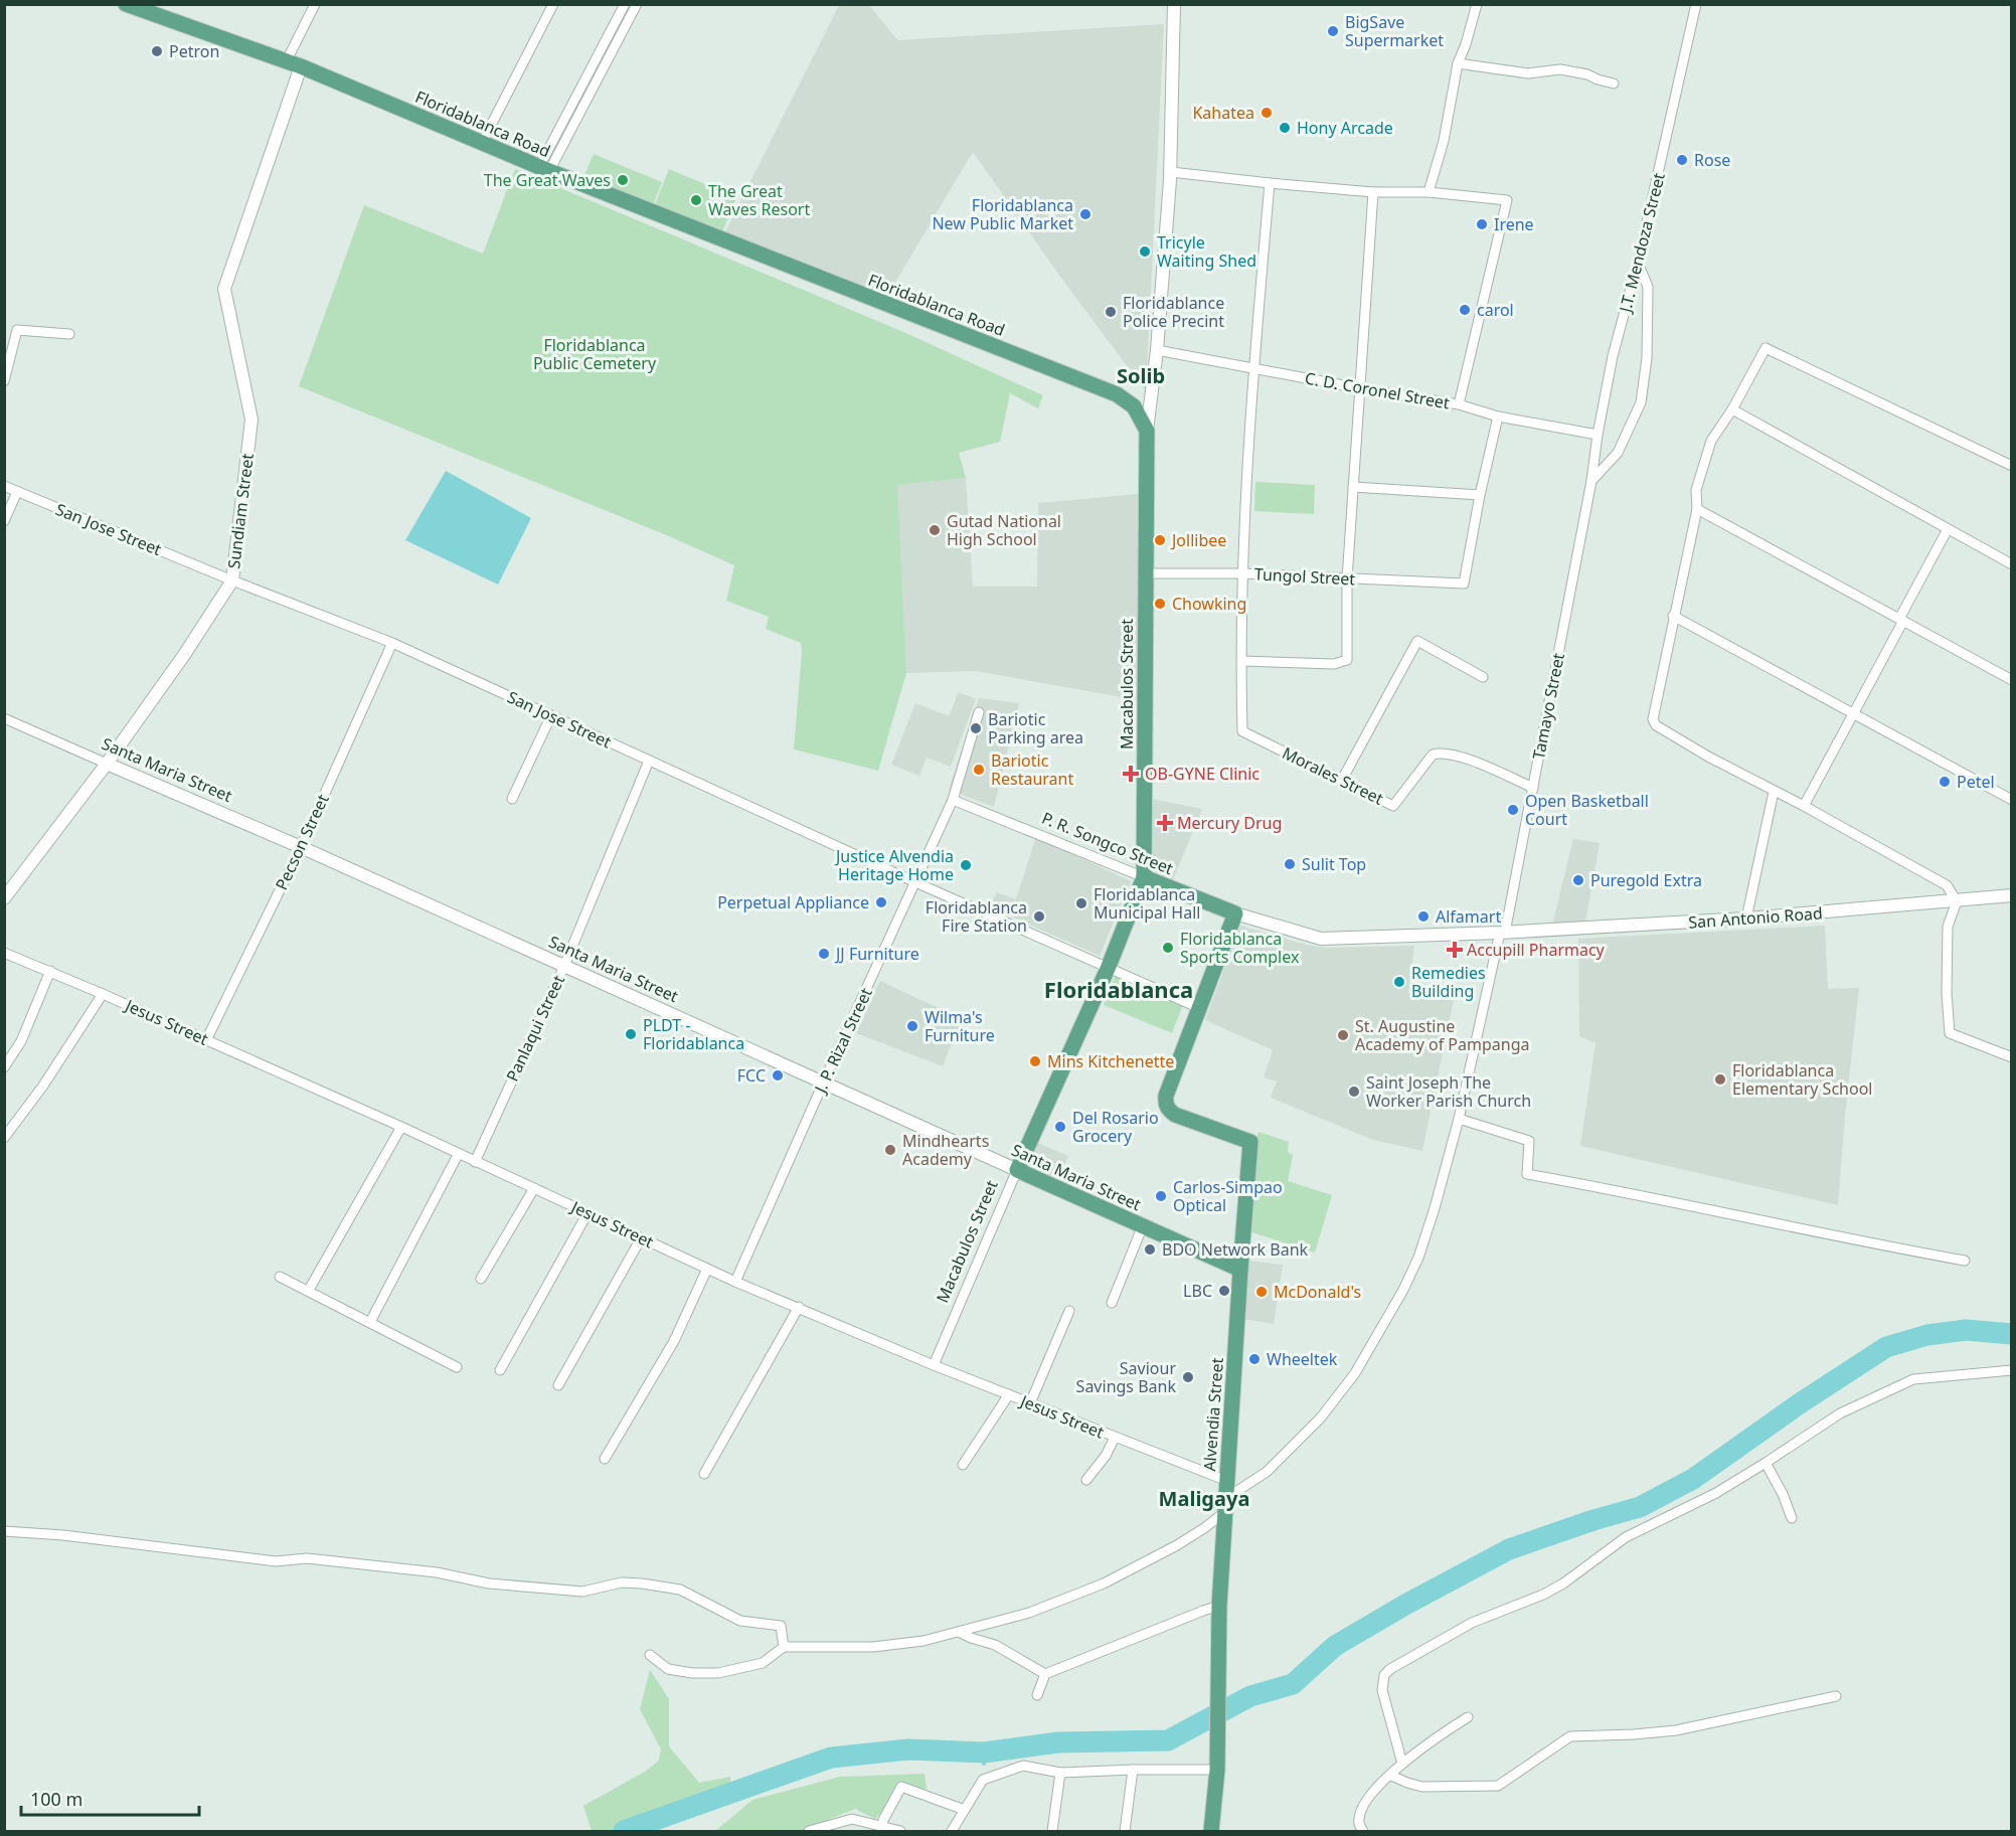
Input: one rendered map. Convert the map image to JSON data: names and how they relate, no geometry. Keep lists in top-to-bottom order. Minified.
{"streets":{"main road":["Floridablanca Road","Macabulos Street","Santa Maria Street","P. R. Songco Street","Alvendia Street"],"street":["J.T. Mendoza Street","C. D. Coronel Street","Sundiam Street","San Jose Street","Tungol Street","Tamayo Street","Morales Street","Pecson Street","San Antonio Road","Jesus Street","Panlaqui Street","J. P. Rizal Street"]},"crossings":[["Floridablanca Road","Sundiam Street"],["Floridablanca Road","Macabulos Street"],["J.T. Mendoza Street","C. D. Coronel Street"],["J.T. Mendoza Street","Tamayo Street"],["Sundiam Street","San Jose Street"],["Sundiam Street","Santa Maria Street"],["San Jose Street","Macabulos Street"],["San Jose Street","Pecson Street"],["San Jose Street","Panlaqui Street"],["San Jose Street","J. P. Rizal Street"],["San Jose Street","Alvendia Street"],["Tungol Street","Macabulos Street"],["Macabulos Street","Santa Maria Street"],["Macabulos Street","P. R. Songco Street"],["Macabulos Street","Jesus Street"],["Tamayo Street","Morales Street"],["Tamayo Street","P. R. Songco Street"],["Tamayo Street","San Antonio Road"],["Tamayo Street","Alvendia Street"],["Santa Maria Street","Pecson Street"],["Santa Maria Street","Panlaqui Street"],["Santa Maria Street","J. P. Rizal Street"],["Santa Maria Street","Alvendia Street"],["Pecson Street","Jesus Street"],["P. R. Songco Street","San Antonio Road"],["P. R. Songco Street","J. P. Rizal Street"],["Jesus Street","Panlaqui Street"],["Jesus Street","J. P. Rizal Street"],["Jesus Street","Alvendia Street"]],"districts":["Solib","Floridablanca","Maligaya"],"parks":["Floridablanca Public Cemetery"],"places":{"other":["BigSave Supermarket","Petron","Kahatea","Hony Arcade","Rose","The Great Waves","The Great Waves Resort","Floridablanca New Public Market","Irene","Tricyle Waiting Shed","carol","Floridablance Police Precint","Gutad National High School","Jollibee","Chowking","Bariotic Parking area","Bariotic Restaurant","Petel","Open Basketball Court","Sulit Top","Justice Alvendia Heritage Home","Puregold Extra","Perpetual Appliance","Floridablanca Municipal Hall","Floridablanca Fire Station","Alfamart","Floridablanca Sports Complex","JJ Furniture","Remedies Building","Wilma's Furniture","PLDT - Floridablanca","St. Augustine Academy of Pampanga","Mins Kitchenette","FCC","Floridablanca Elementary School","Saint Joseph The Worker Parish Church","Del Rosario Grocery","Mindhearts Academy","Carlos-Simpao Optical","BDO Network Bank","LBC","McDonald's","Wheeltek","Saviour Savings Bank"],"health":["OB-GYNE Clinic","Mercury Drug","Accupill Pharmacy"]},"scale_bar":"100 m"}
